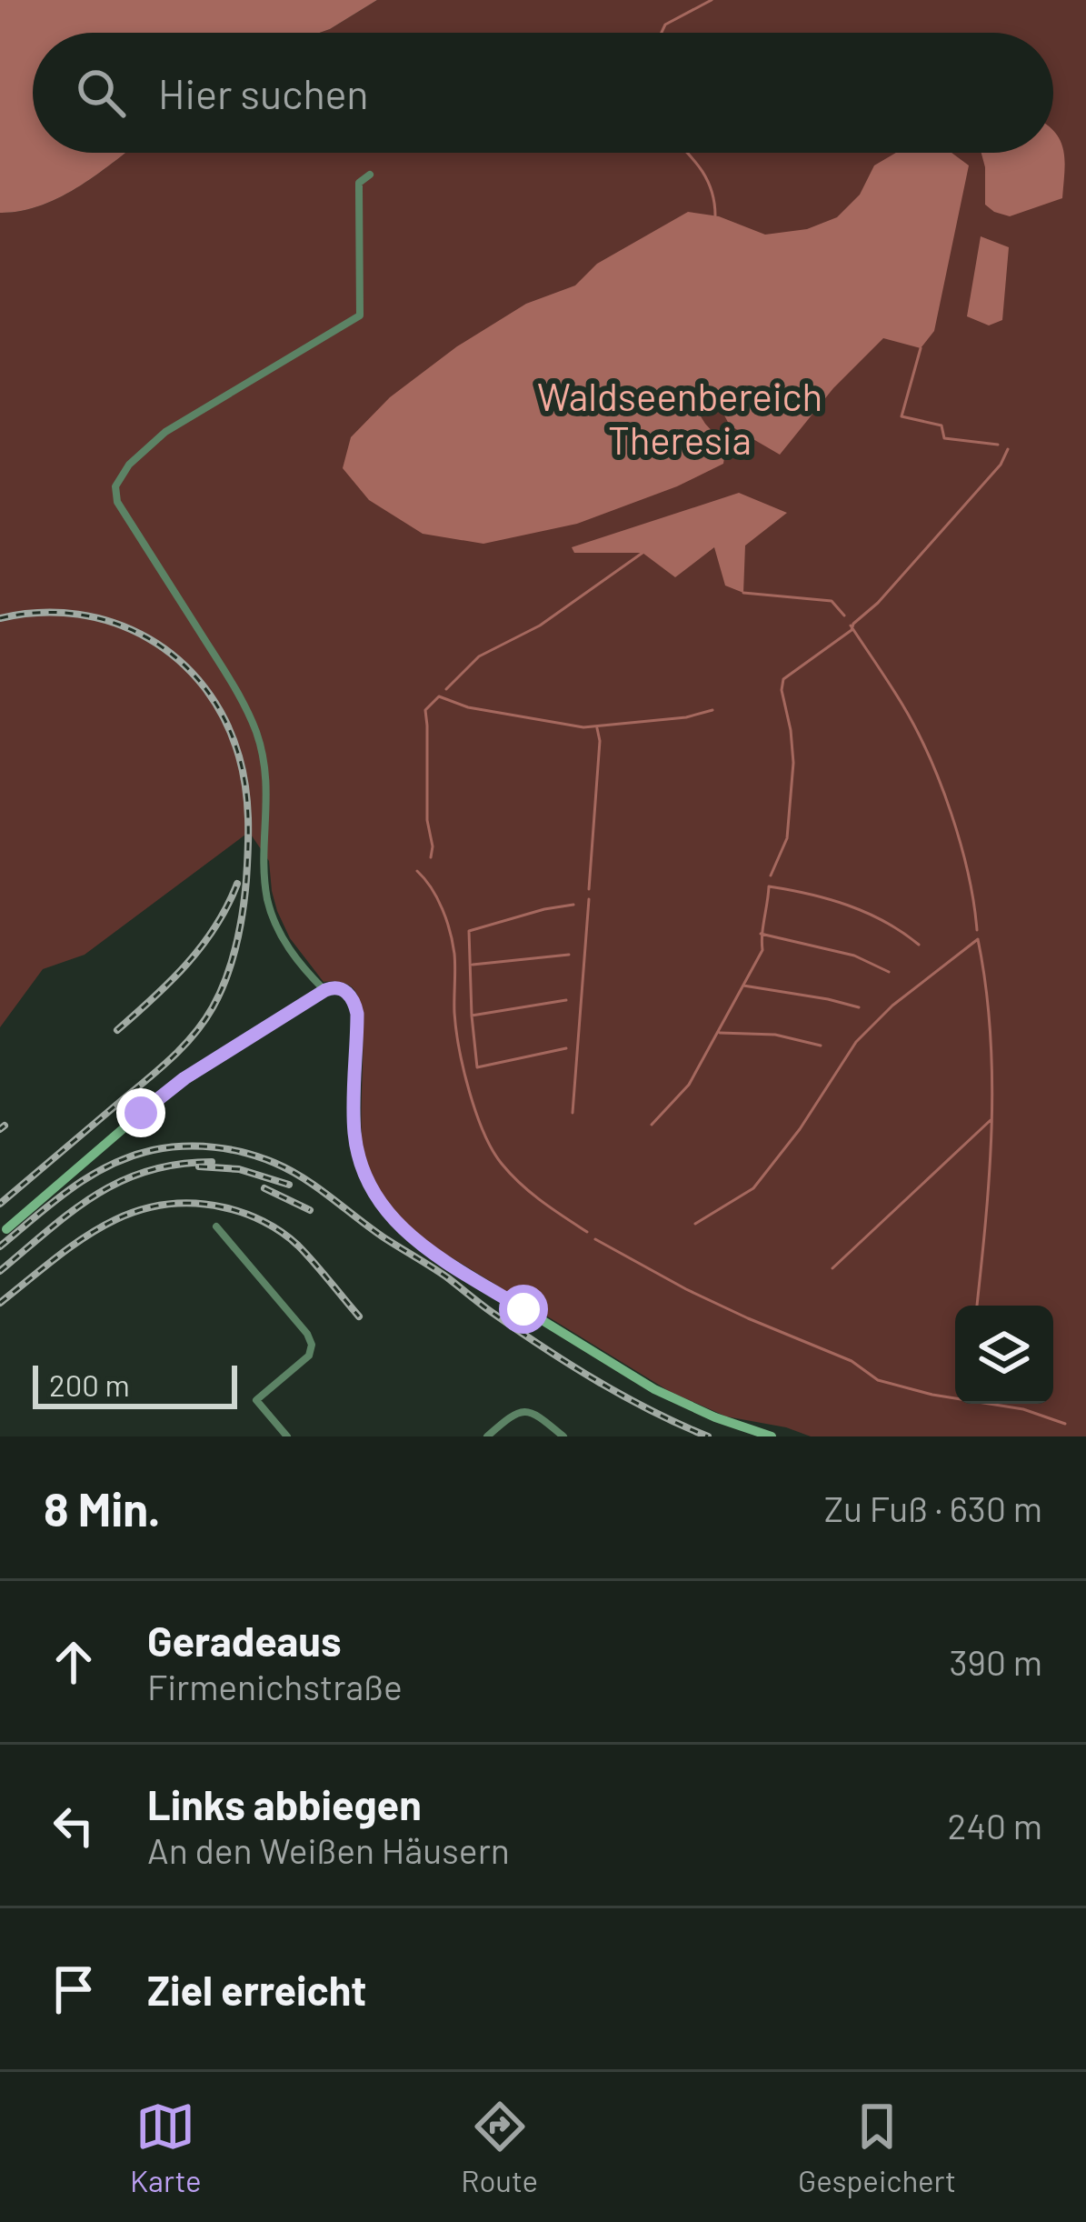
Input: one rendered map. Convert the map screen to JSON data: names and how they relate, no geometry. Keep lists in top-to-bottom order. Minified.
{"parks":["Waldseenbereich Theresia"],"scale_bar":"200 m","page":{"search":"Hier suchen","scale":"200 m","heading":["8 Min.","Zu Fuß · 630 m"],"list":[["Geradeaus","Firmenichstraße","390 m"],["Links abbiegen","An den Weißen Häusern","240 m"],"Ziel erreicht"],"nav":["Karte","Route","Gespeichert"]}}
